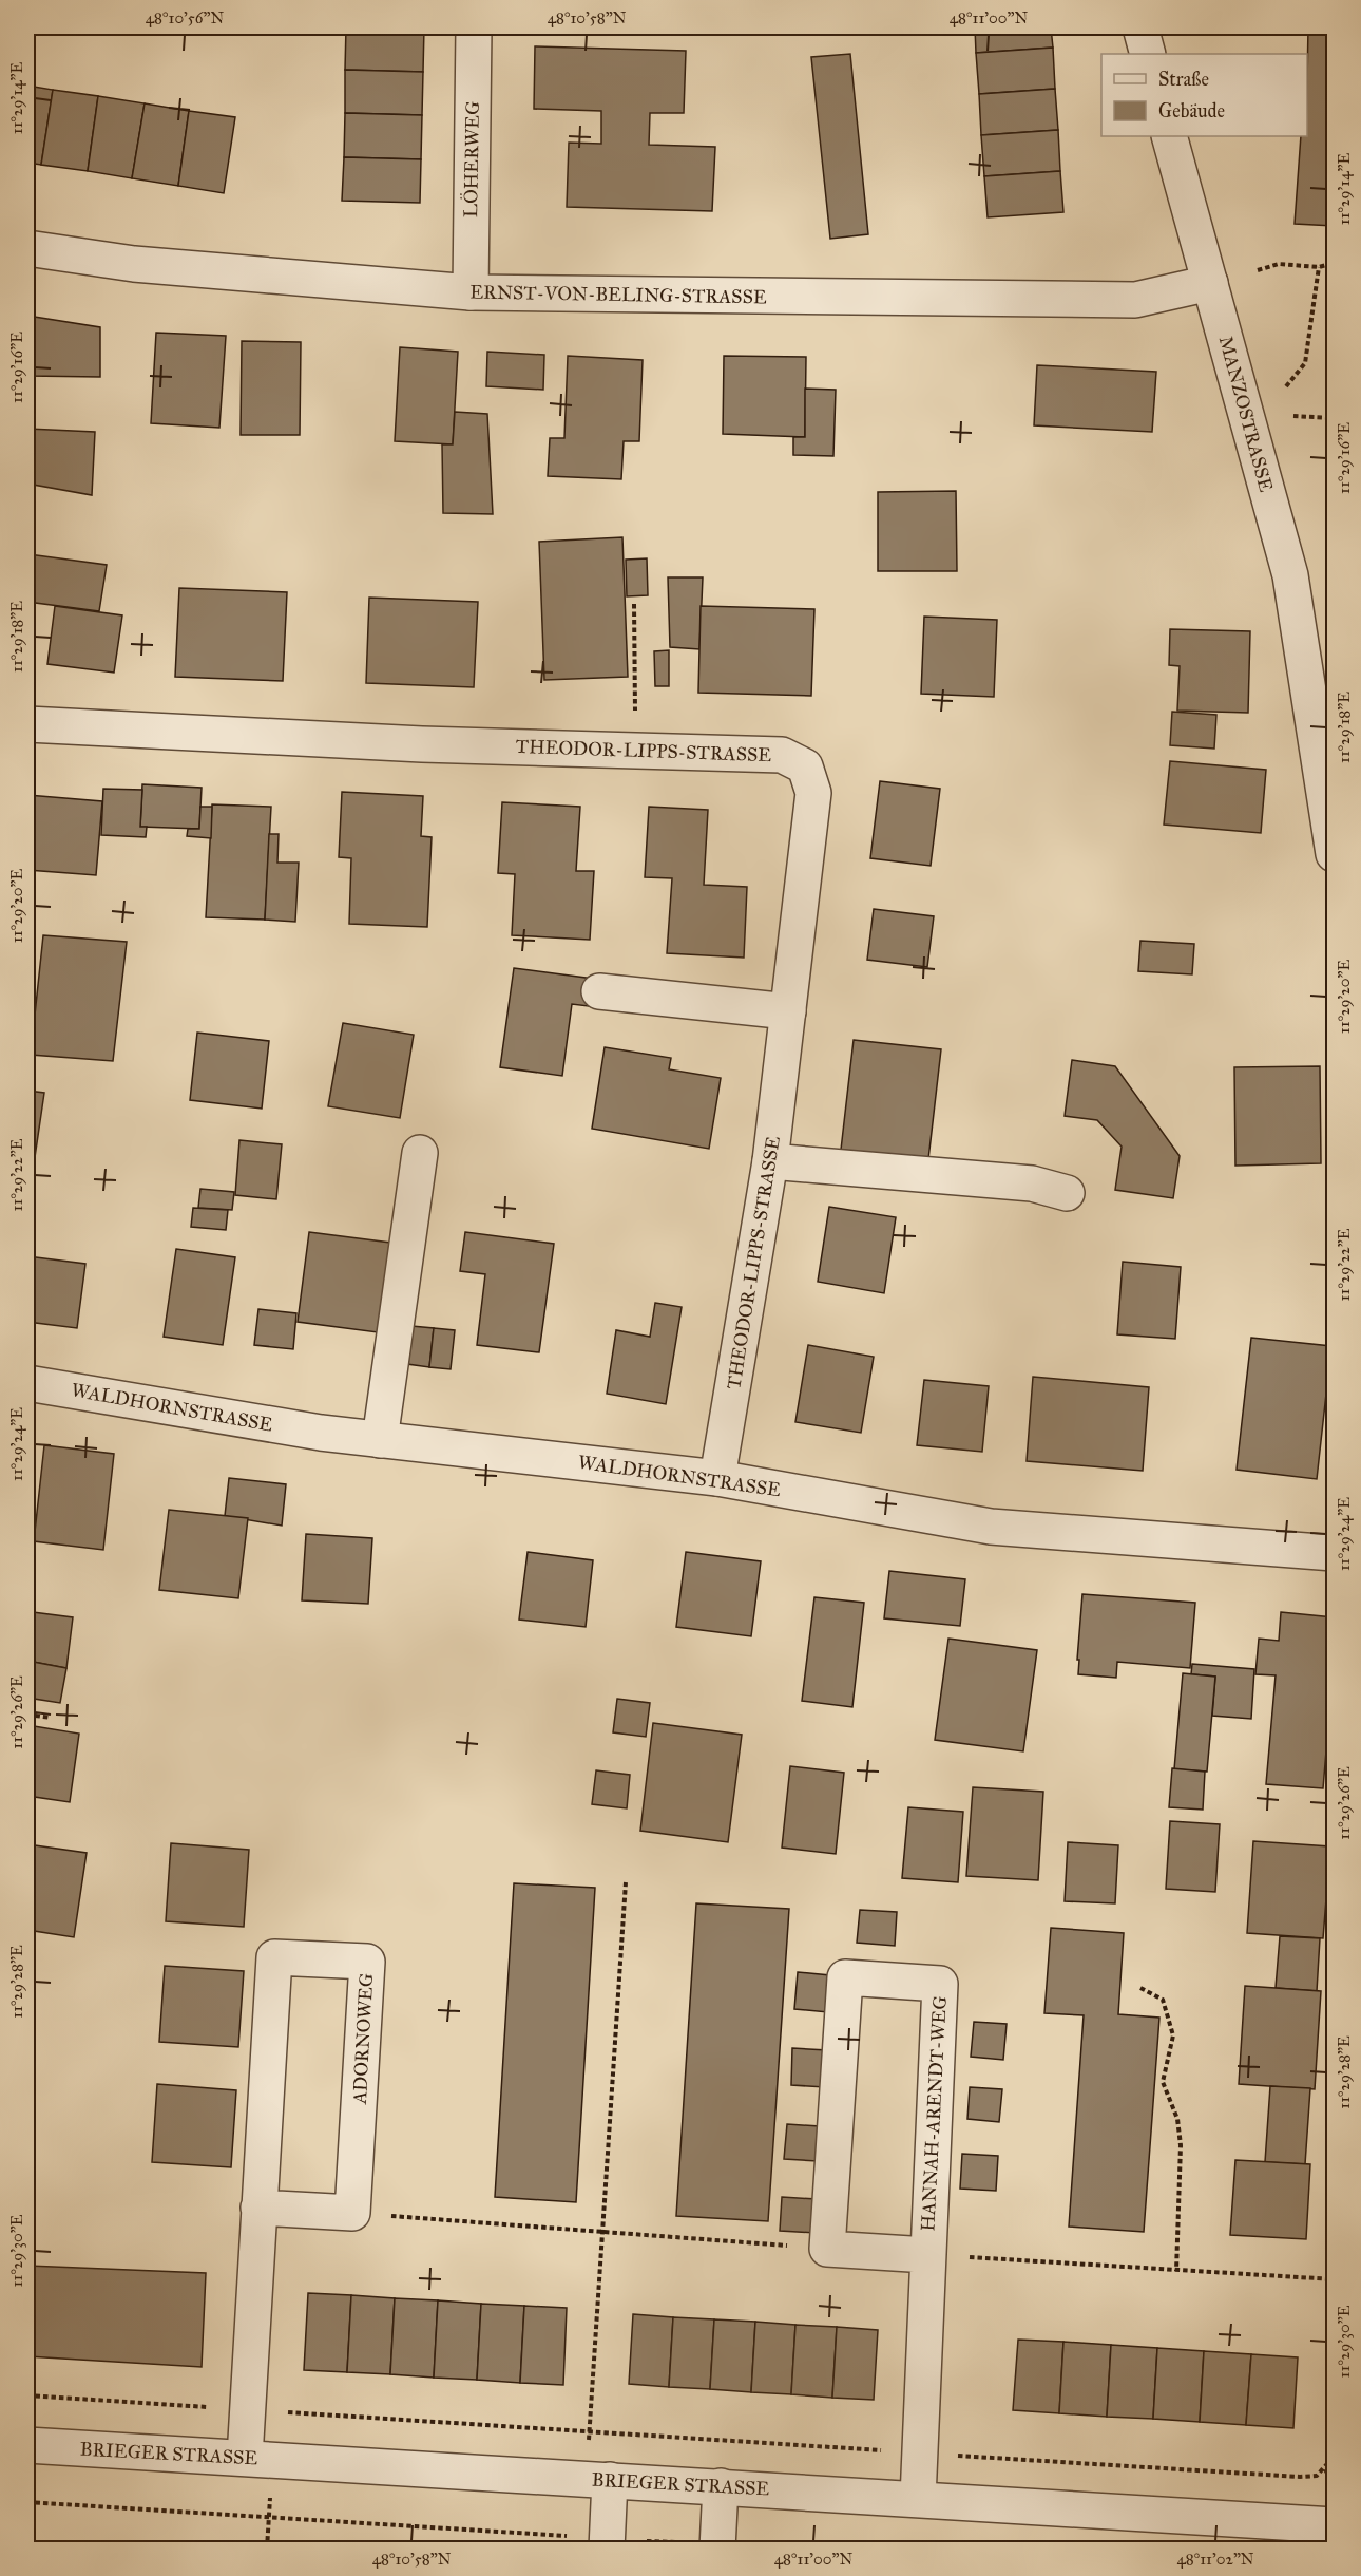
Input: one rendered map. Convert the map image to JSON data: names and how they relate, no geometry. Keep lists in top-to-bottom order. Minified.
{"streets":{"street":["LÖHERWEG","ERNST-VON-BELING-STRASSE","MANZOSTRASSE","THEODOR-LIPPS-STRASSE","WALDHORNSTRASSE","ADORNOWEG","HANNAH-ARENDT-WEG","BRIEGER STRASSE"]},"crossings":[["LÖHERWEG","ERNST-VON-BELING-STRASSE"],["ERNST-VON-BELING-STRASSE","MANZOSTRASSE"],["THEODOR-LIPPS-STRASSE","WALDHORNSTRASSE"],["ADORNOWEG","BRIEGER STRASSE"],["HANNAH-ARENDT-WEG","BRIEGER STRASSE"]],"legend":["Straße","Gebäude"],"coordinates":["48°10'56\"N","48°10'58\"N","48°11'00\"N","11°29'14\"E","11°29'16\"E","11°29'18\"E","11°29'20\"E","11°29'22\"E","11°29'24\"E","11°29'26\"E","11°29'28\"E","11°29'30\"E","48°11'02\"N"]}
